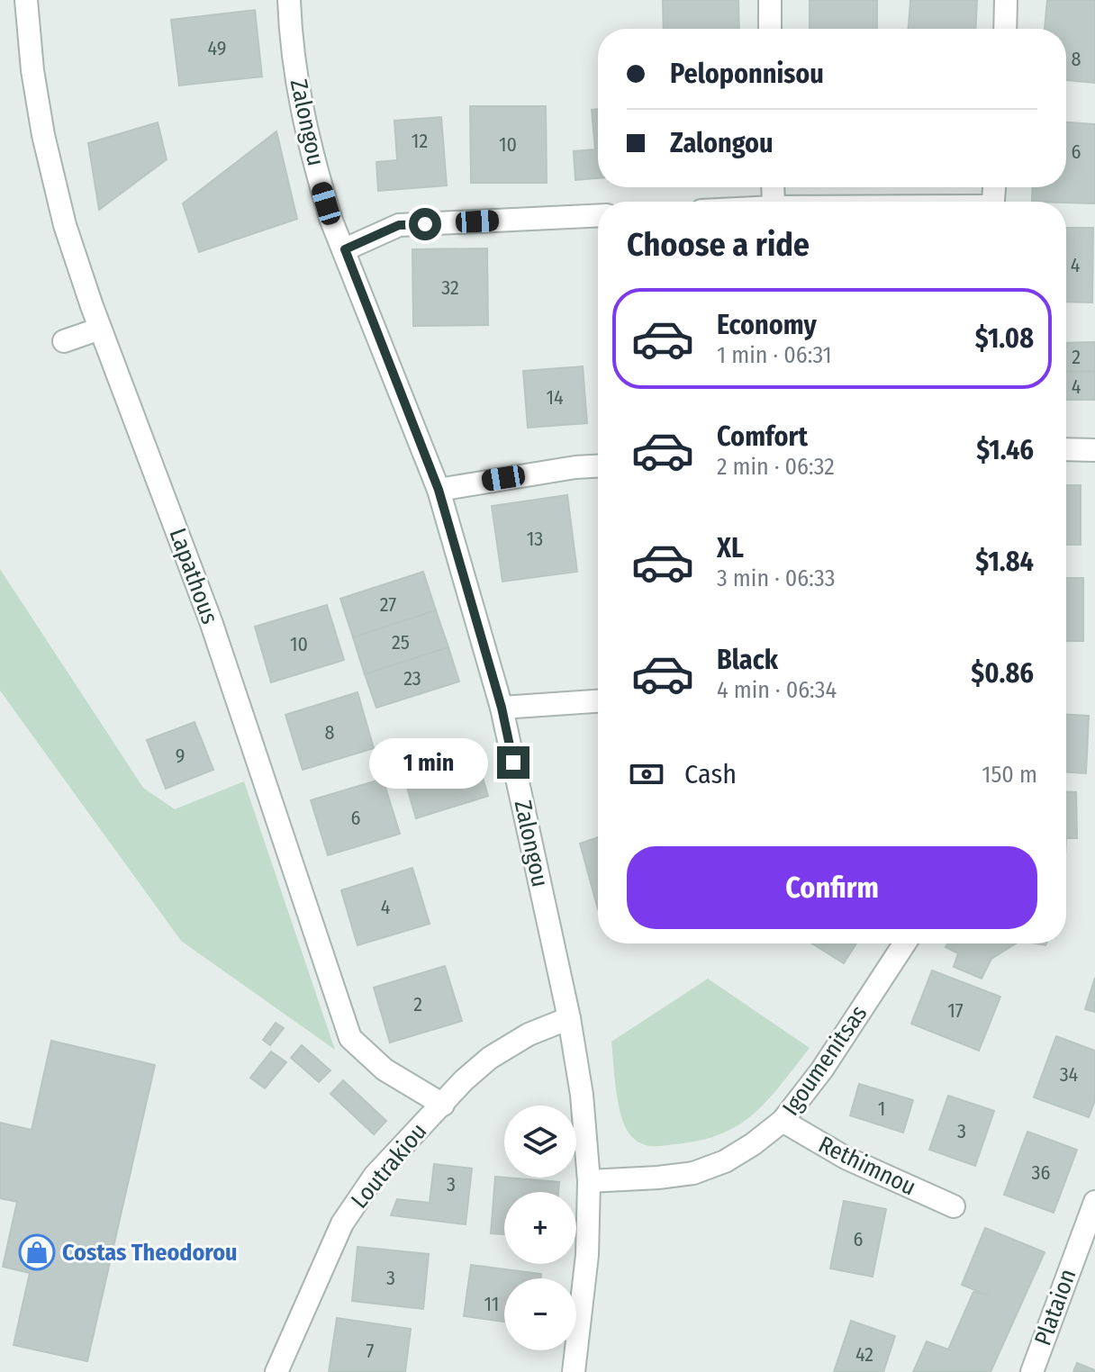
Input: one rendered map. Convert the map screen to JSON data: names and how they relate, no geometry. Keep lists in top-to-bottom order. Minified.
{"streets":{"street":["Zalongou","Lapathous","Igoumenitsas","Loutrakiou","Rethimnou","Plataion"]},"crossings":[["Zalongou","Igoumenitsas"],["Zalongou","Loutrakiou"],["Lapathous","Loutrakiou"],["Igoumenitsas","Rethimnou"]],"places":{"shop":["Costas Theodorou"]},"house_numbers":["49","8","12","10","6","4","32","2","4","14","13","27","25","10","23","8","9","6","4","2","17","34","1","3","36","3","6","3","11","7","42"],"page":{"banner":["Peloponnisou","Zalongou"],"heading":"Choose a ride","list":[{"name":"Economy","note":"1 min · 06:31","value":"$1.08"},{"name":"Comfort","note":"2 min · 06:32","value":"$1.46"},{"name":"XL","note":"3 min · 06:33","value":"$1.84"},{"name":"Black","note":"4 min · 06:34","value":"$0.86"}],"pay":["Cash","150 m"],"bubble":"1 min","buttons":"Confirm","map_buttons":["+","−"]}}
